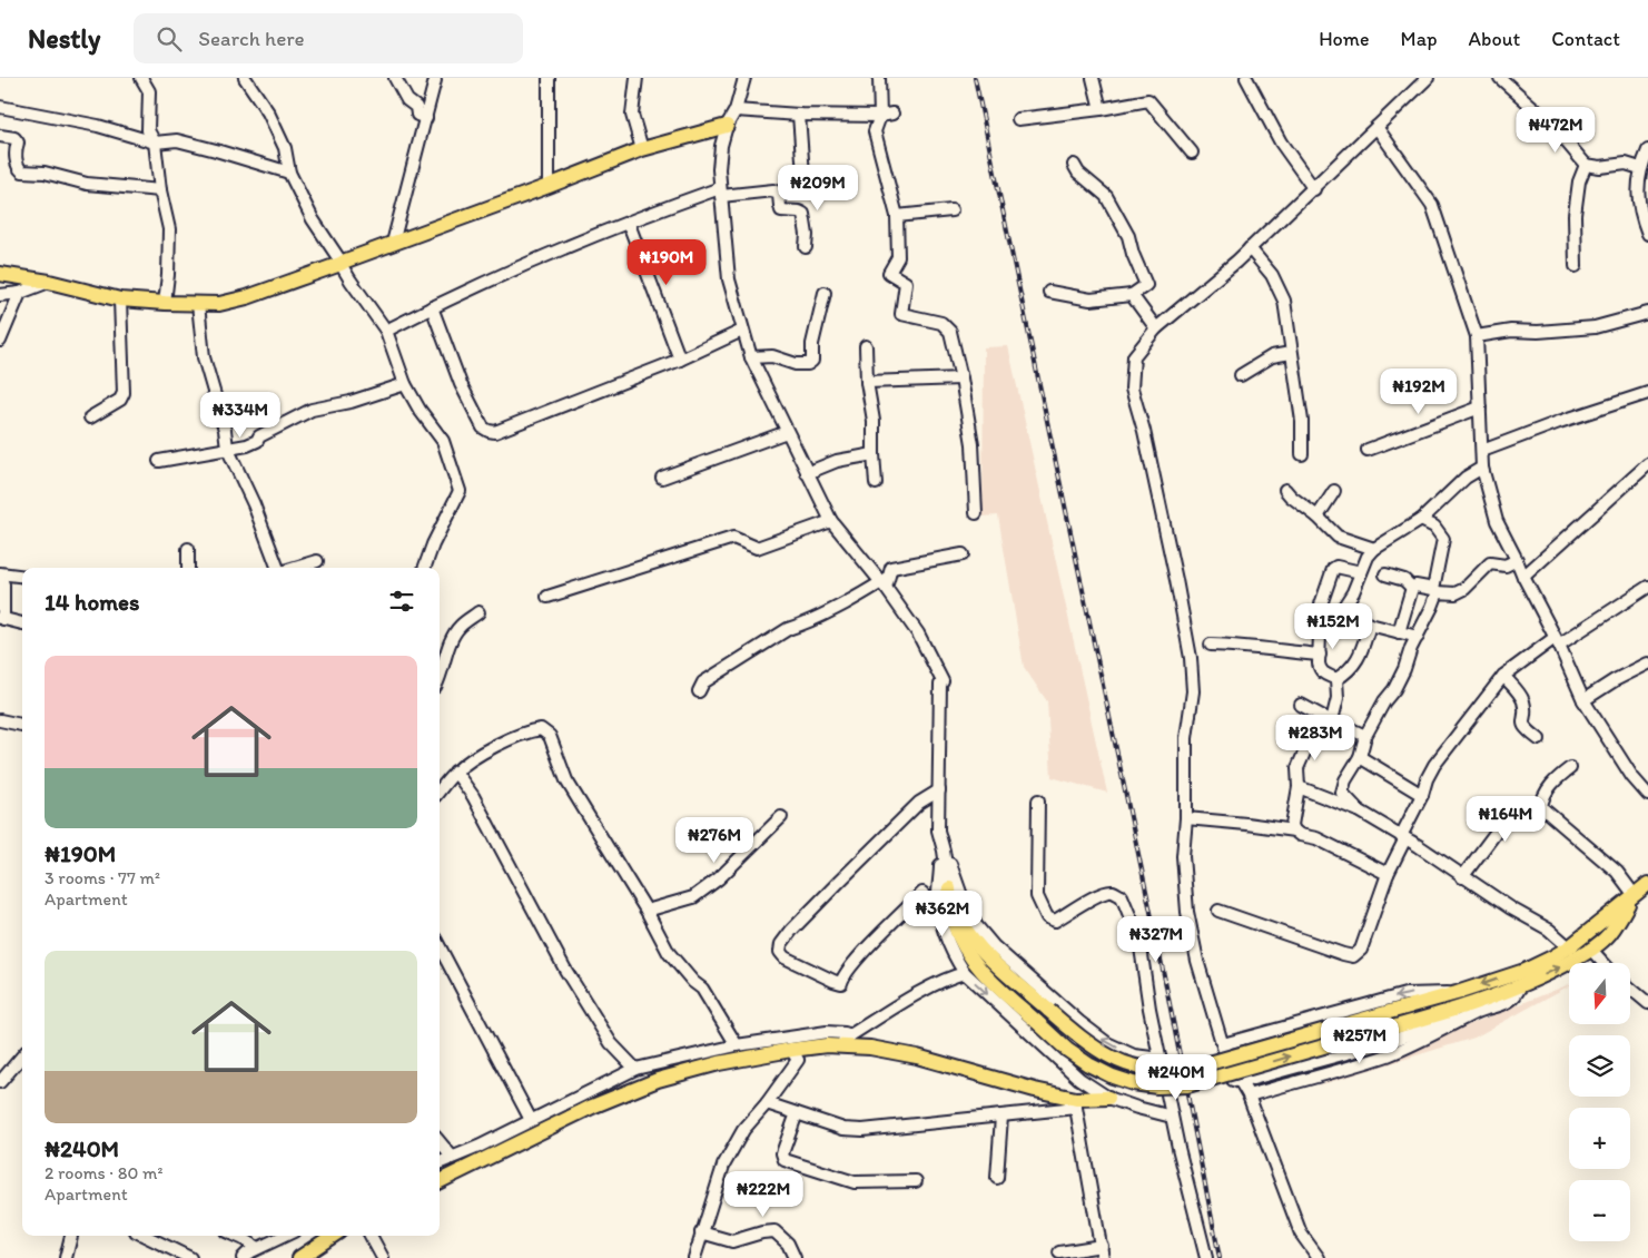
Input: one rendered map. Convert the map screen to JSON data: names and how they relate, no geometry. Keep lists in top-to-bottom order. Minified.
{"north":"bottom","page":{"header":"Nestly","search":"Search here","nav":["Home","Map","About","Contact"],"price":["₦472M","₦209M","₦190M","₦192M","₦334M","₦152M","₦283M","₦164M","₦276M","₦362M","₦327M","₦257M","₦240M","₦222M"],"heading":"14 homes","list":[{"name":"₦190M","note":"3 rooms · 77 m² · Apartment"},{"name":"₦240M","note":"2 rooms · 80 m² · Apartment"}],"map_buttons":["+","−"]}}
